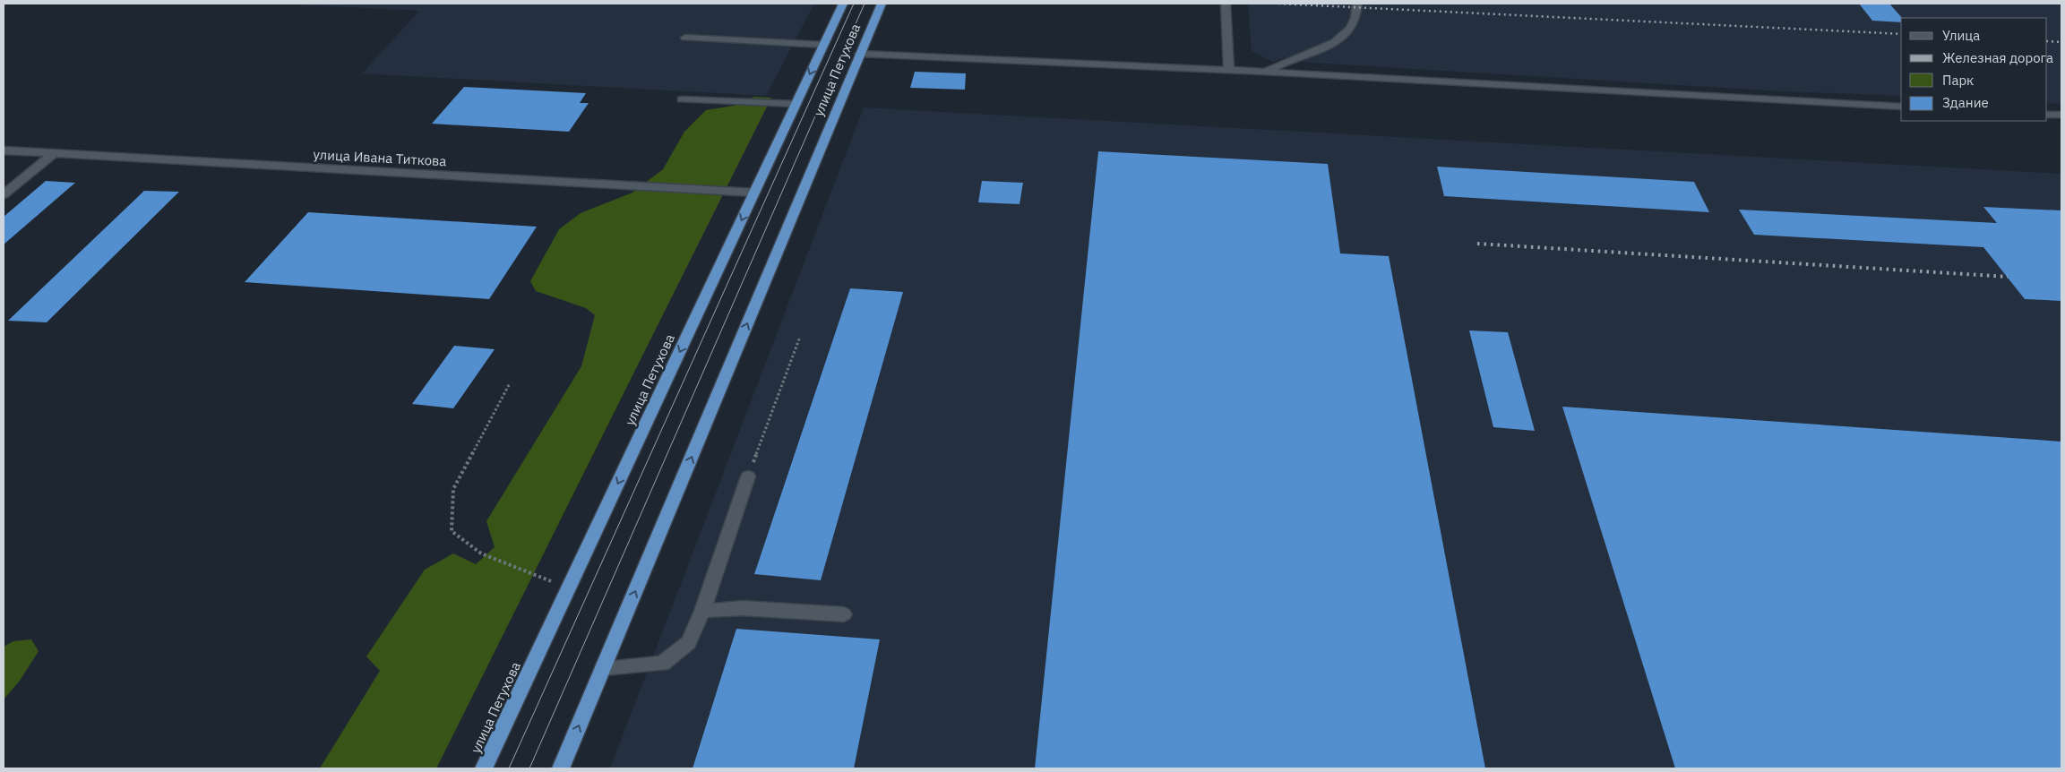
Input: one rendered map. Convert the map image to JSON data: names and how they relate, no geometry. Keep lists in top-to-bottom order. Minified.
{"streets":{"highway":["улица Петухова"],"street":["улица Ивана Титкова"]},"crossings":[["улица Петухова","улица Ивана Титкова"]],"legend":["Улица","Железная дорога","Парк","Здание"]}
